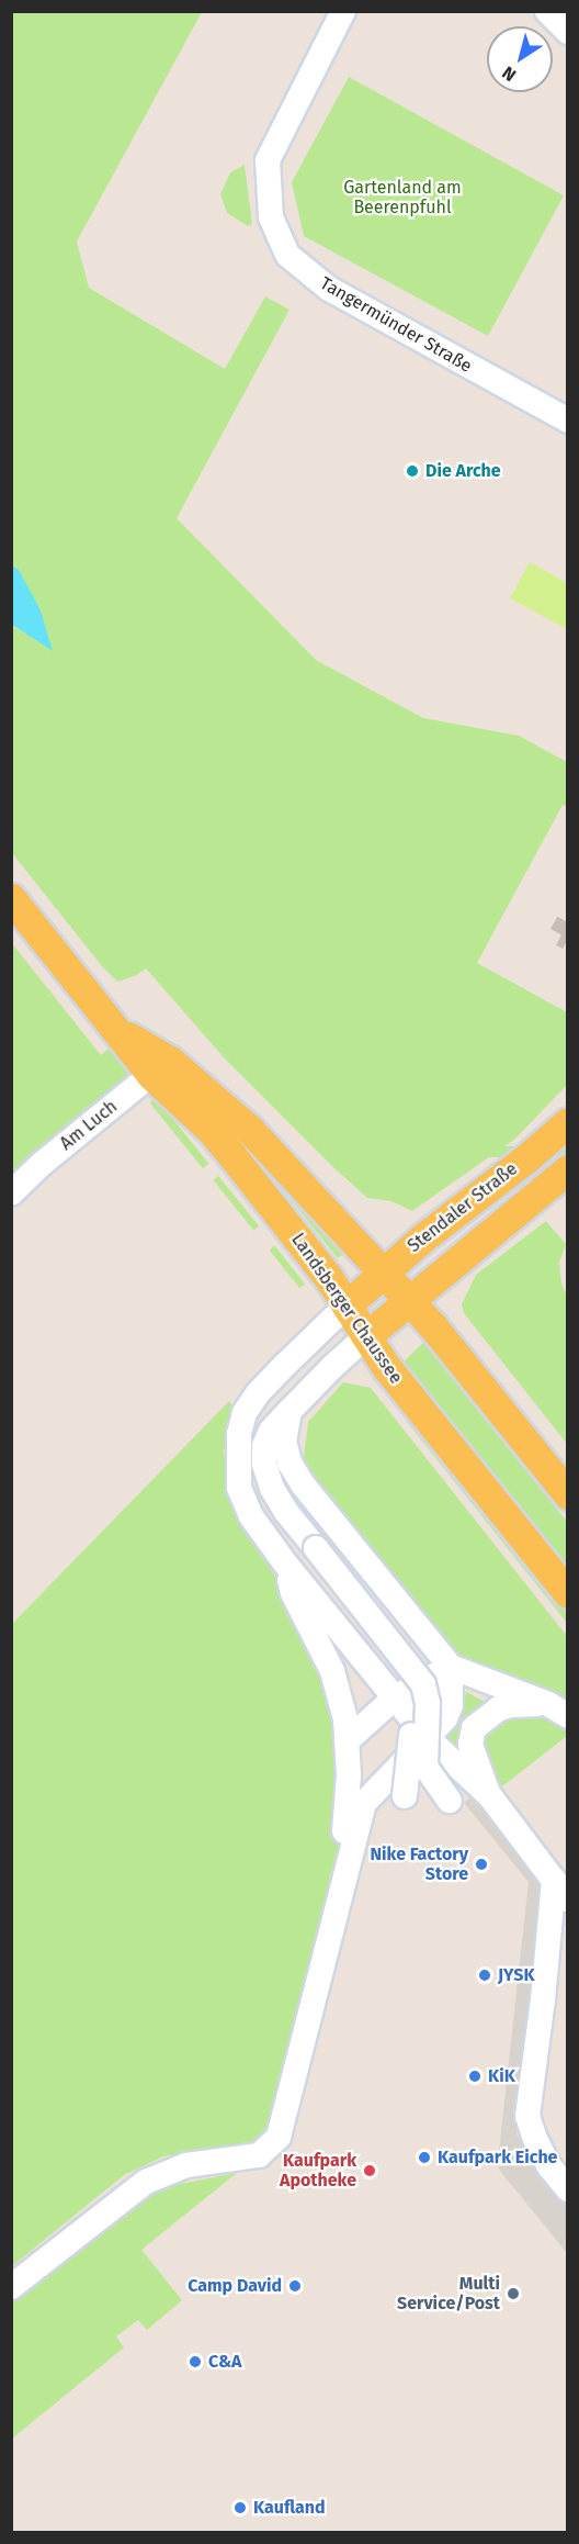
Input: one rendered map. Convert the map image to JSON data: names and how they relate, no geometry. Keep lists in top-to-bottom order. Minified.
{"streets":{"main road":["Stendaler Straße","Landsberger Chaussee"],"street":["Tangermünder Straße","Am Luch"]},"crossings":[["Am Luch","Landsberger Chaussee"],["Stendaler Straße","Landsberger Chaussee"]],"parks":["Gartenland am Beerenpfuhl"],"places":["Die Arche","Nike Factory Store","JYSK","KiK","Kaufpark Eiche","Kaufpark Apotheke","Camp David","Multi Service/Post","C&A","Kaufland"],"north":"bottom left"}
